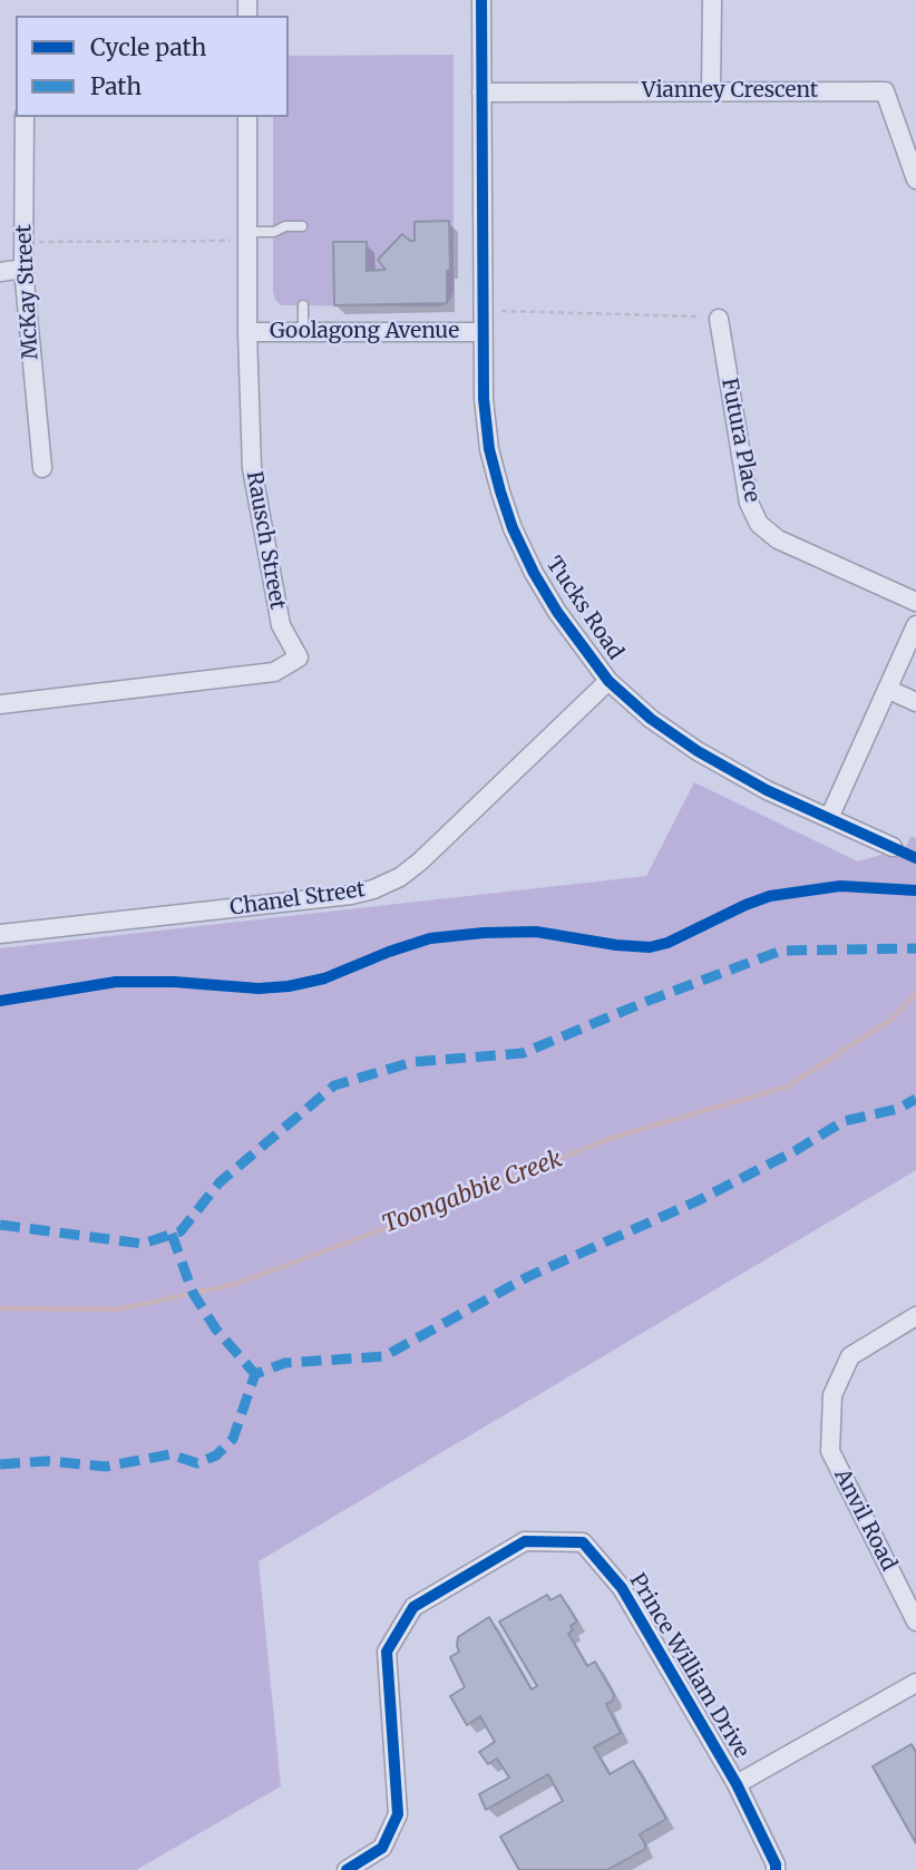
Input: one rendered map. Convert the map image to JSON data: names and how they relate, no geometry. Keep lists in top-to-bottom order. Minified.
{"streets":{"street":["Vianney Crescent","McKay Street","Goolagong Avenue","Futura Place","Rausch Street","Tucks Road","Chanel Street","Anvil Road","Prince William Drive"]},"crossings":[["Vianney Crescent","Tucks Road"],["Goolagong Avenue","Rausch Street"],["Goolagong Avenue","Tucks Road"],["Tucks Road","Chanel Street"]],"water":["Toongabbie Creek"],"legend":["Cycle path","Path"]}
